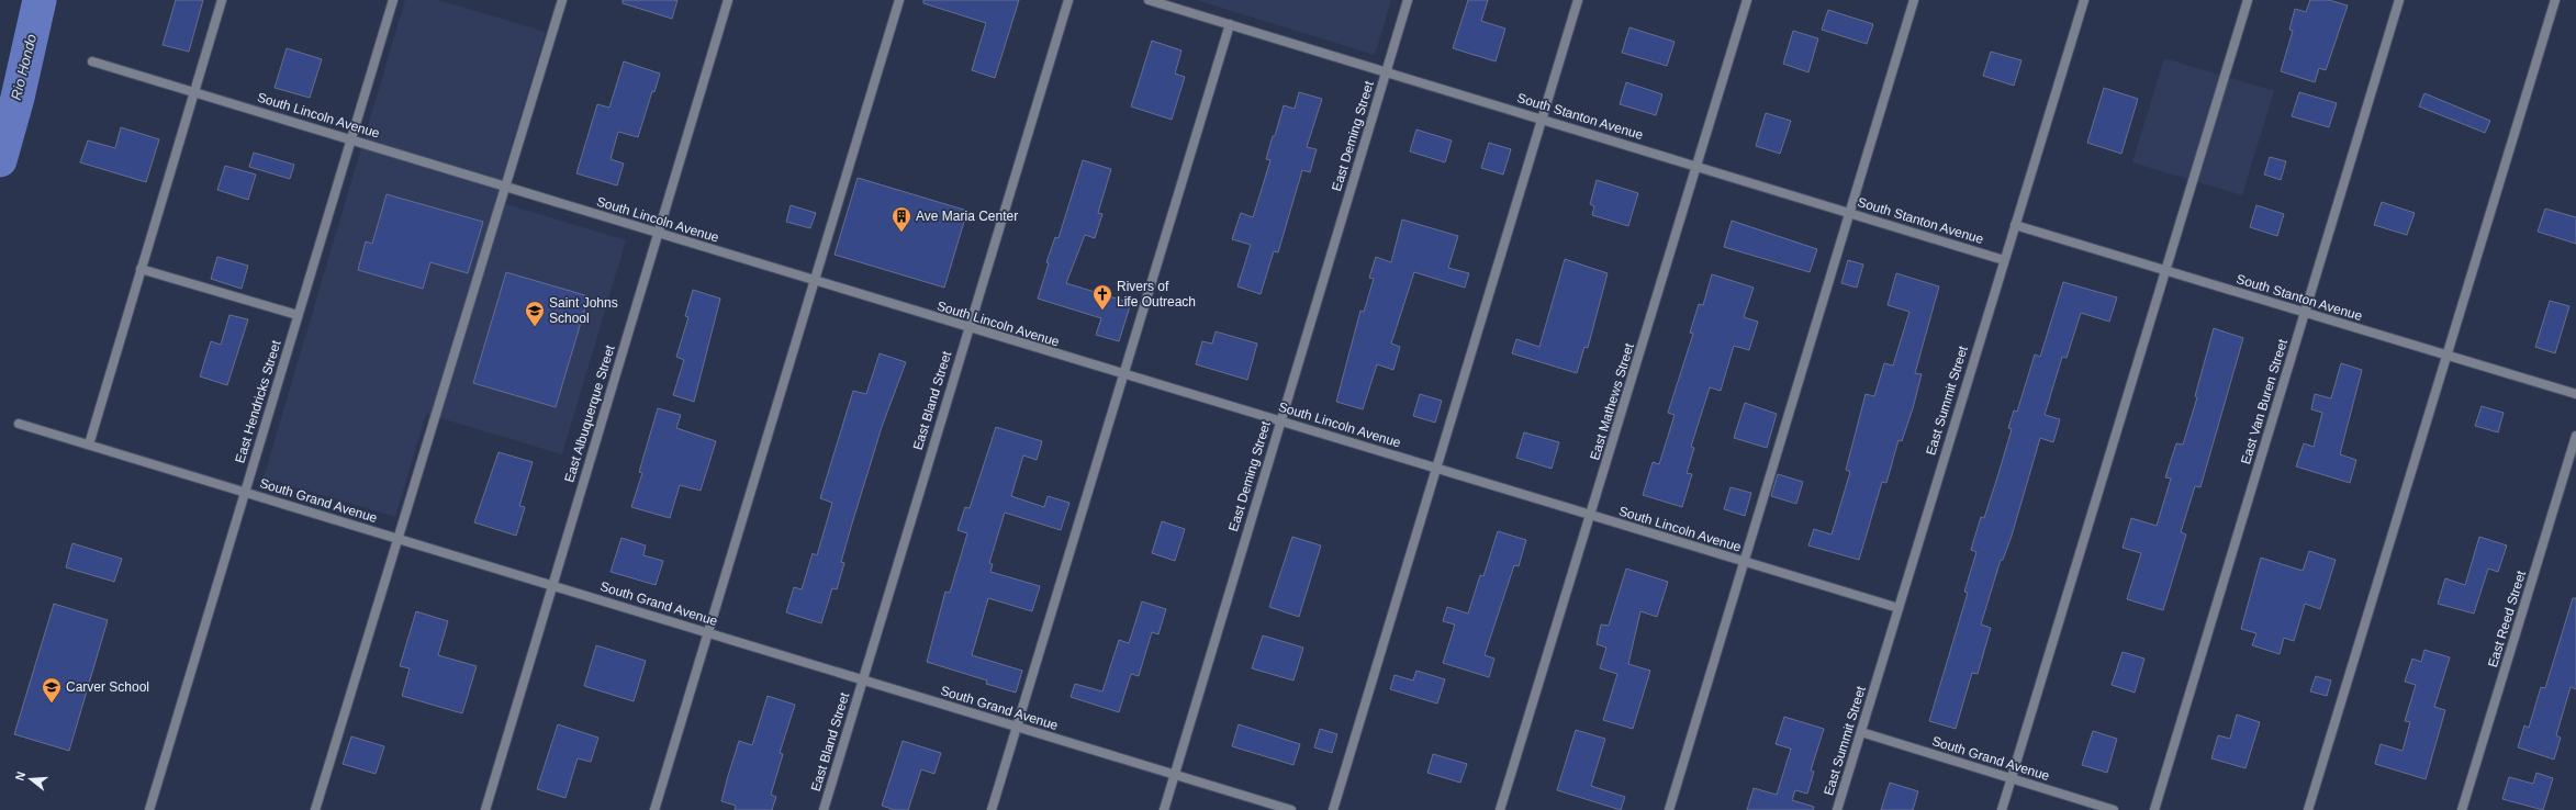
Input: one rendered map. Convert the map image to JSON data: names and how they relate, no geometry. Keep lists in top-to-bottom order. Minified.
{"streets":{"street":["South Lincoln Avenue","South Stanton Avenue","East Deming Street","East Bland Street","East Summit Street","East Hendricks Street","East Mathews Street","East Van Buren Street","East Albuquerque Street","South Grand Avenue","East Reed Street"]},"crossings":[["South Lincoln Avenue","East Deming Street"],["South Lincoln Avenue","East Bland Street"],["South Lincoln Avenue","East Summit Street"],["South Lincoln Avenue","East Hendricks Street"],["South Lincoln Avenue","East Mathews Street"],["South Lincoln Avenue","East Albuquerque Street"],["South Stanton Avenue","East Deming Street"],["South Stanton Avenue","East Summit Street"],["South Stanton Avenue","East Mathews Street"],["South Stanton Avenue","East Van Buren Street"],["East Deming Street","South Grand Avenue"],["East Bland Street","South Grand Avenue"],["East Summit Street","South Grand Avenue"],["East Hendricks Street","South Grand Avenue"],["East Albuquerque Street","South Grand Avenue"]],"water":["Rio Hondo"],"places":{"building":["Ave Maria Center"],"church":["Rivers of Life Outreach"],"school or university":["Saint Johns School","Carver School"]},"north":"left"}
